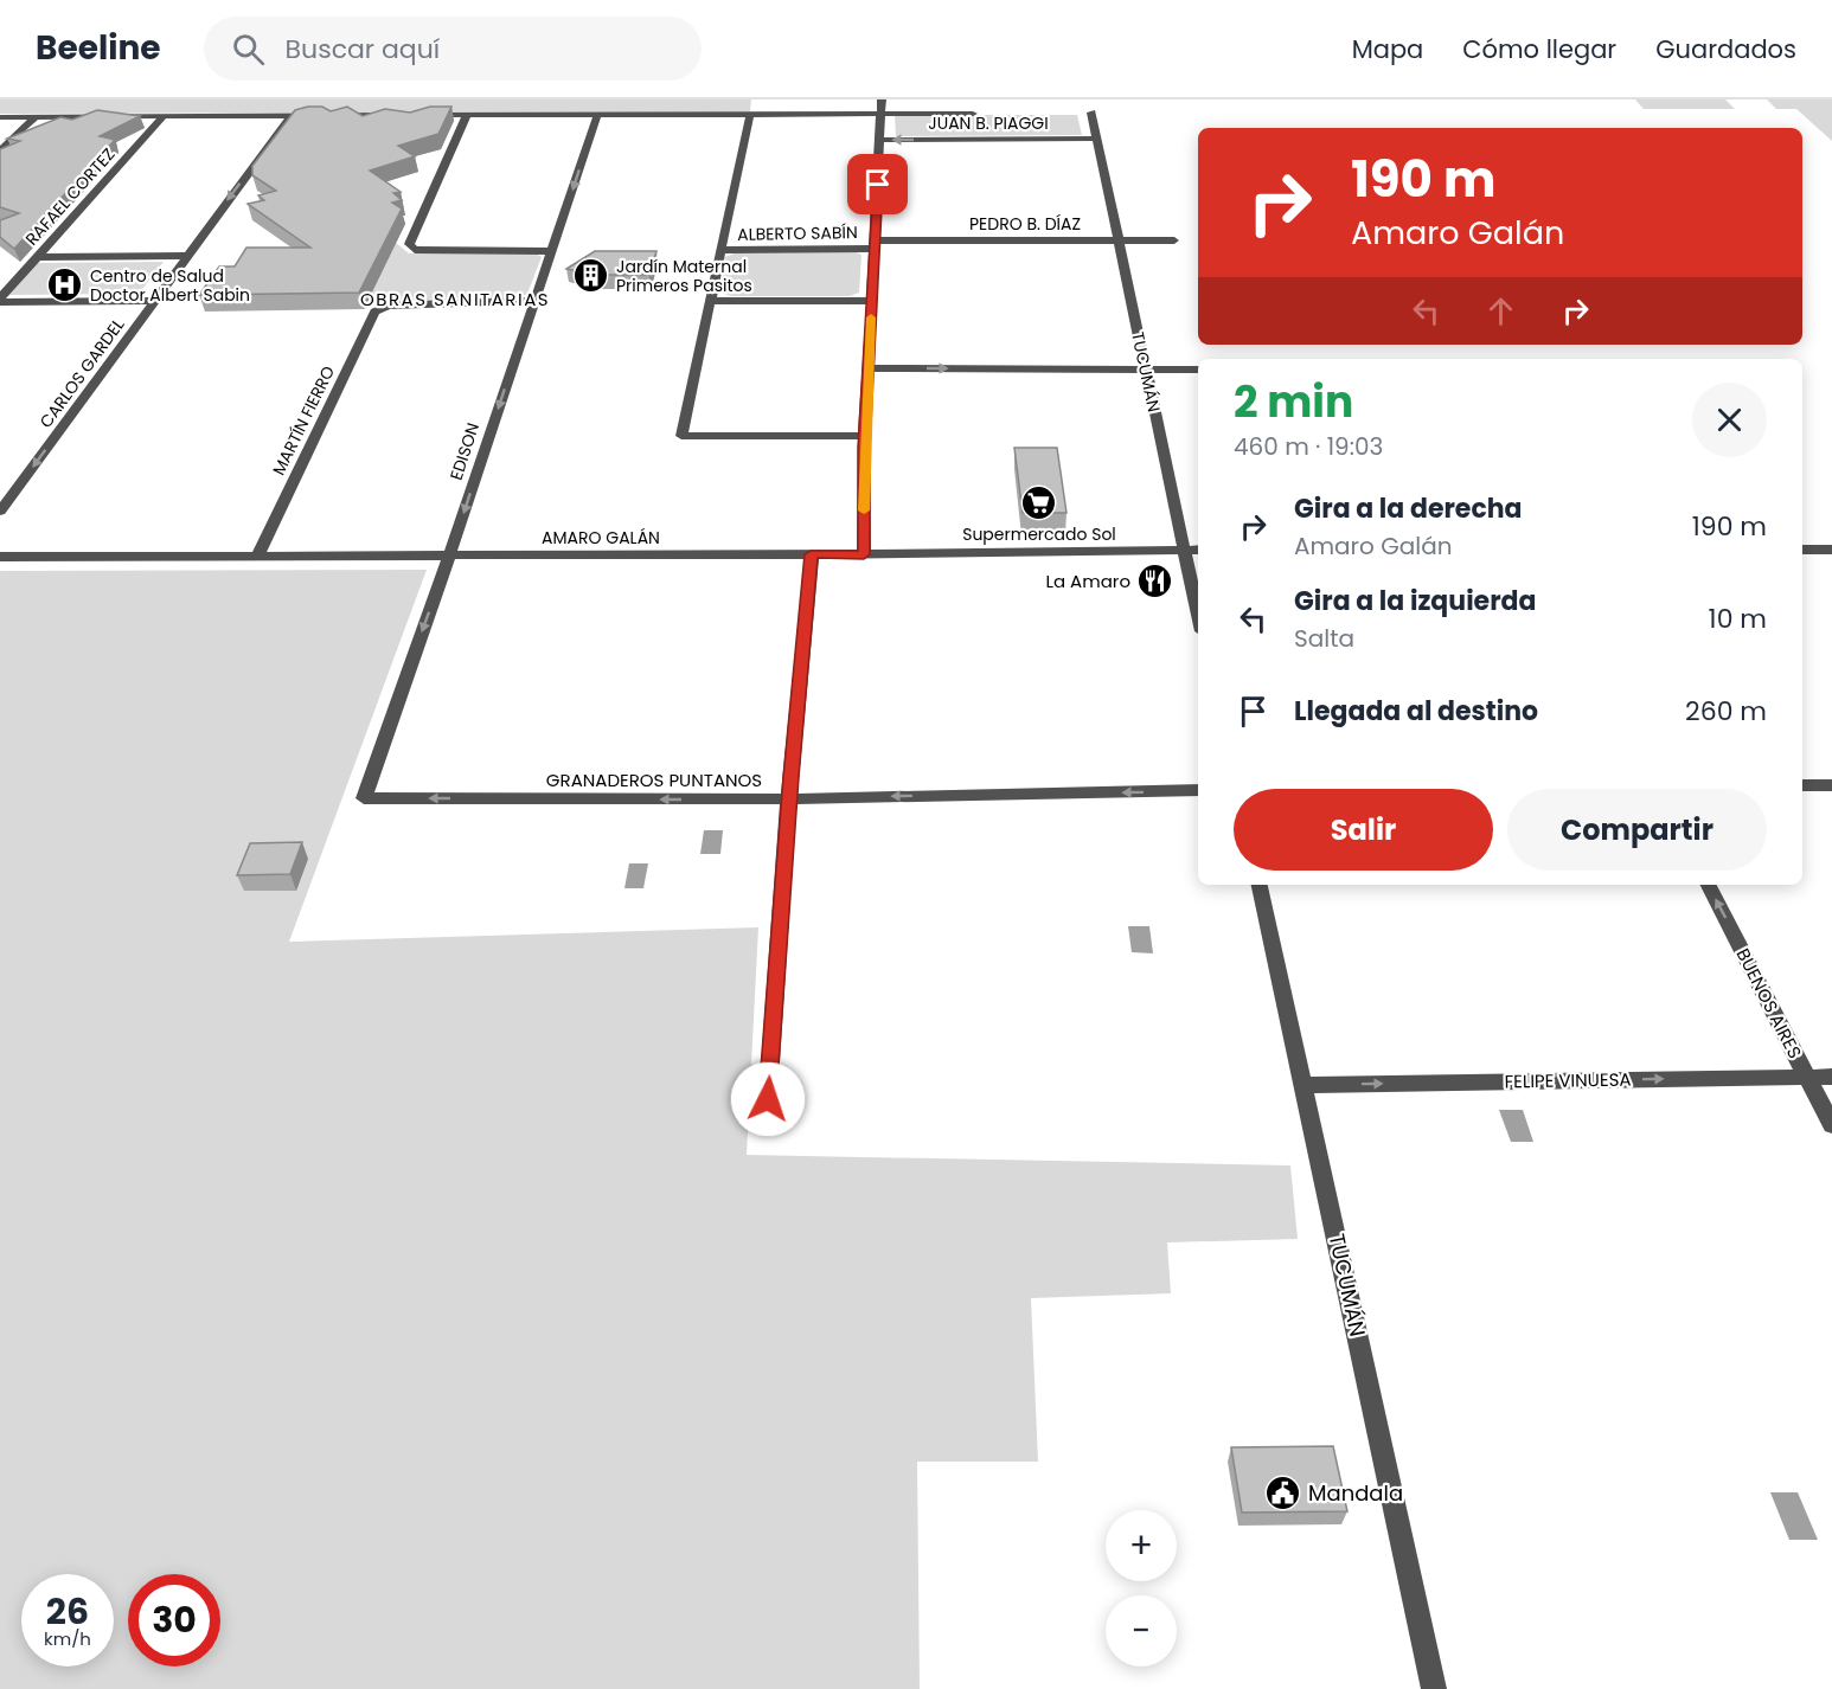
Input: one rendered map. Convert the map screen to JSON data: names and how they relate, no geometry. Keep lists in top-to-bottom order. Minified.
{"streets":{"street":["JUAN B. PIAGGI","RAFAEL CORTEZ","PEDRO B. DÍAZ","ALBERTO SABÍN","TUCUMÁN","CARLOS GARDEL","MARTÍN FIERRO","EDISON","AMARO GALÁN","GRANADEROS PUNTANOS","BUENOS AIRES","FELIPE VINUESA"]},"crossings":[["JUAN B. PIAGGI","TUCUMÁN"],["PEDRO B. DÍAZ","ALBERTO SABÍN"],["PEDRO B. DÍAZ","TUCUMÁN"],["TUCUMÁN","AMARO GALÁN"],["TUCUMÁN","FELIPE VINUESA"],["MARTÍN FIERRO","EDISON"],["MARTÍN FIERRO","AMARO GALÁN"],["EDISON","AMARO GALÁN"],["EDISON","GRANADEROS PUNTANOS"],["BUENOS AIRES","FELIPE VINUESA"]],"one_way":["CARLOS GARDEL","EDISON","GRANADEROS PUNTANOS","BUENOS AIRES","FELIPE VINUESA"],"districts":["OBRAS SANITARIAS"],"places":{"building":["Jardín Maternal Primeros Pasitos"],"hospital":["Centro de Salud Doctor Albert Sabin"],"supermarket":["Supermercado Sol"],"restaurant":["La Amaro"],"public building":["Mandala"]},"page":{"header":"Beeline","search":"Buscar aquí","nav":["Mapa","Cómo llegar","Guardados"],"turn":["190 m","Amaro Galán"],"heading":["2 min","460 m · 19:03"],"list":[{"name":"Gira a la derecha","note":"Amaro Galán","value":"190 m"},{"name":"Gira a la izquierda","note":"Salta","value":"10 m"},{"name":"Llegada al destino","value":"260 m"}],"buttons":["Salir","Compartir"],"map_buttons":["+","−"],"speed":"26 km/h","limit":"30"}}
